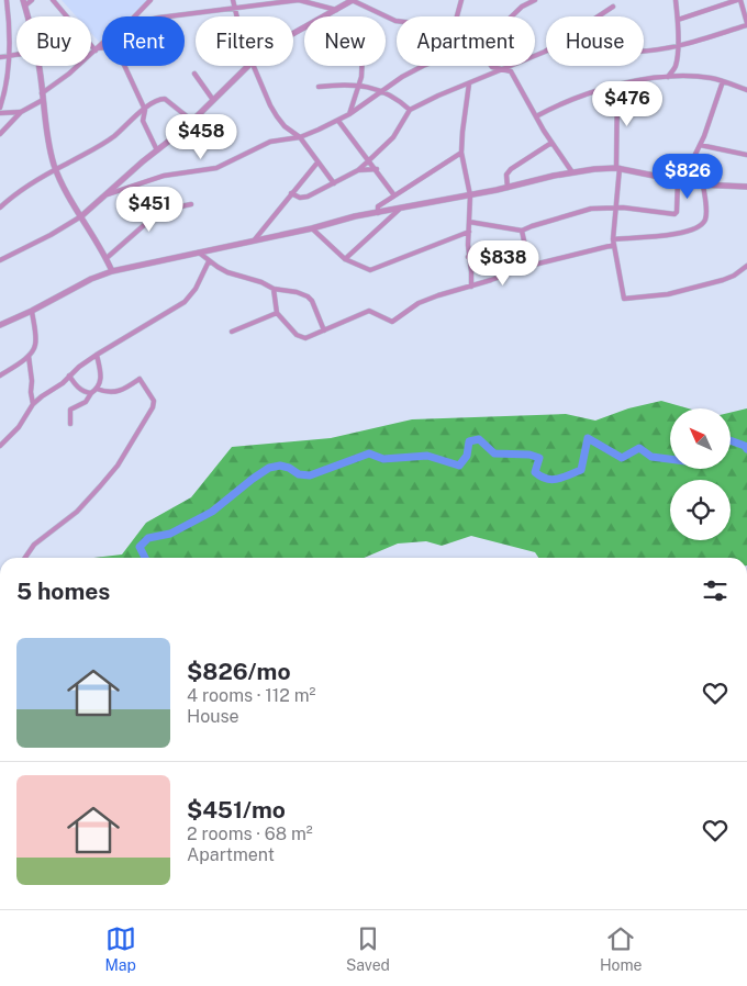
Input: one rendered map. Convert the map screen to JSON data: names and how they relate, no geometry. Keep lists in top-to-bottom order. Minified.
{"north":"top left","page":{"chip":["Buy","Rent","Filters","New","Apartment","House"],"price":["$476","$458","$826","$451","$838"],"heading":"5 homes","list":[{"name":"$826/mo","note":"4 rooms · 112 m² · House"},{"name":"$451/mo","note":"2 rooms · 68 m² · Apartment"}],"tabs":["Map","Saved","Home"]}}
